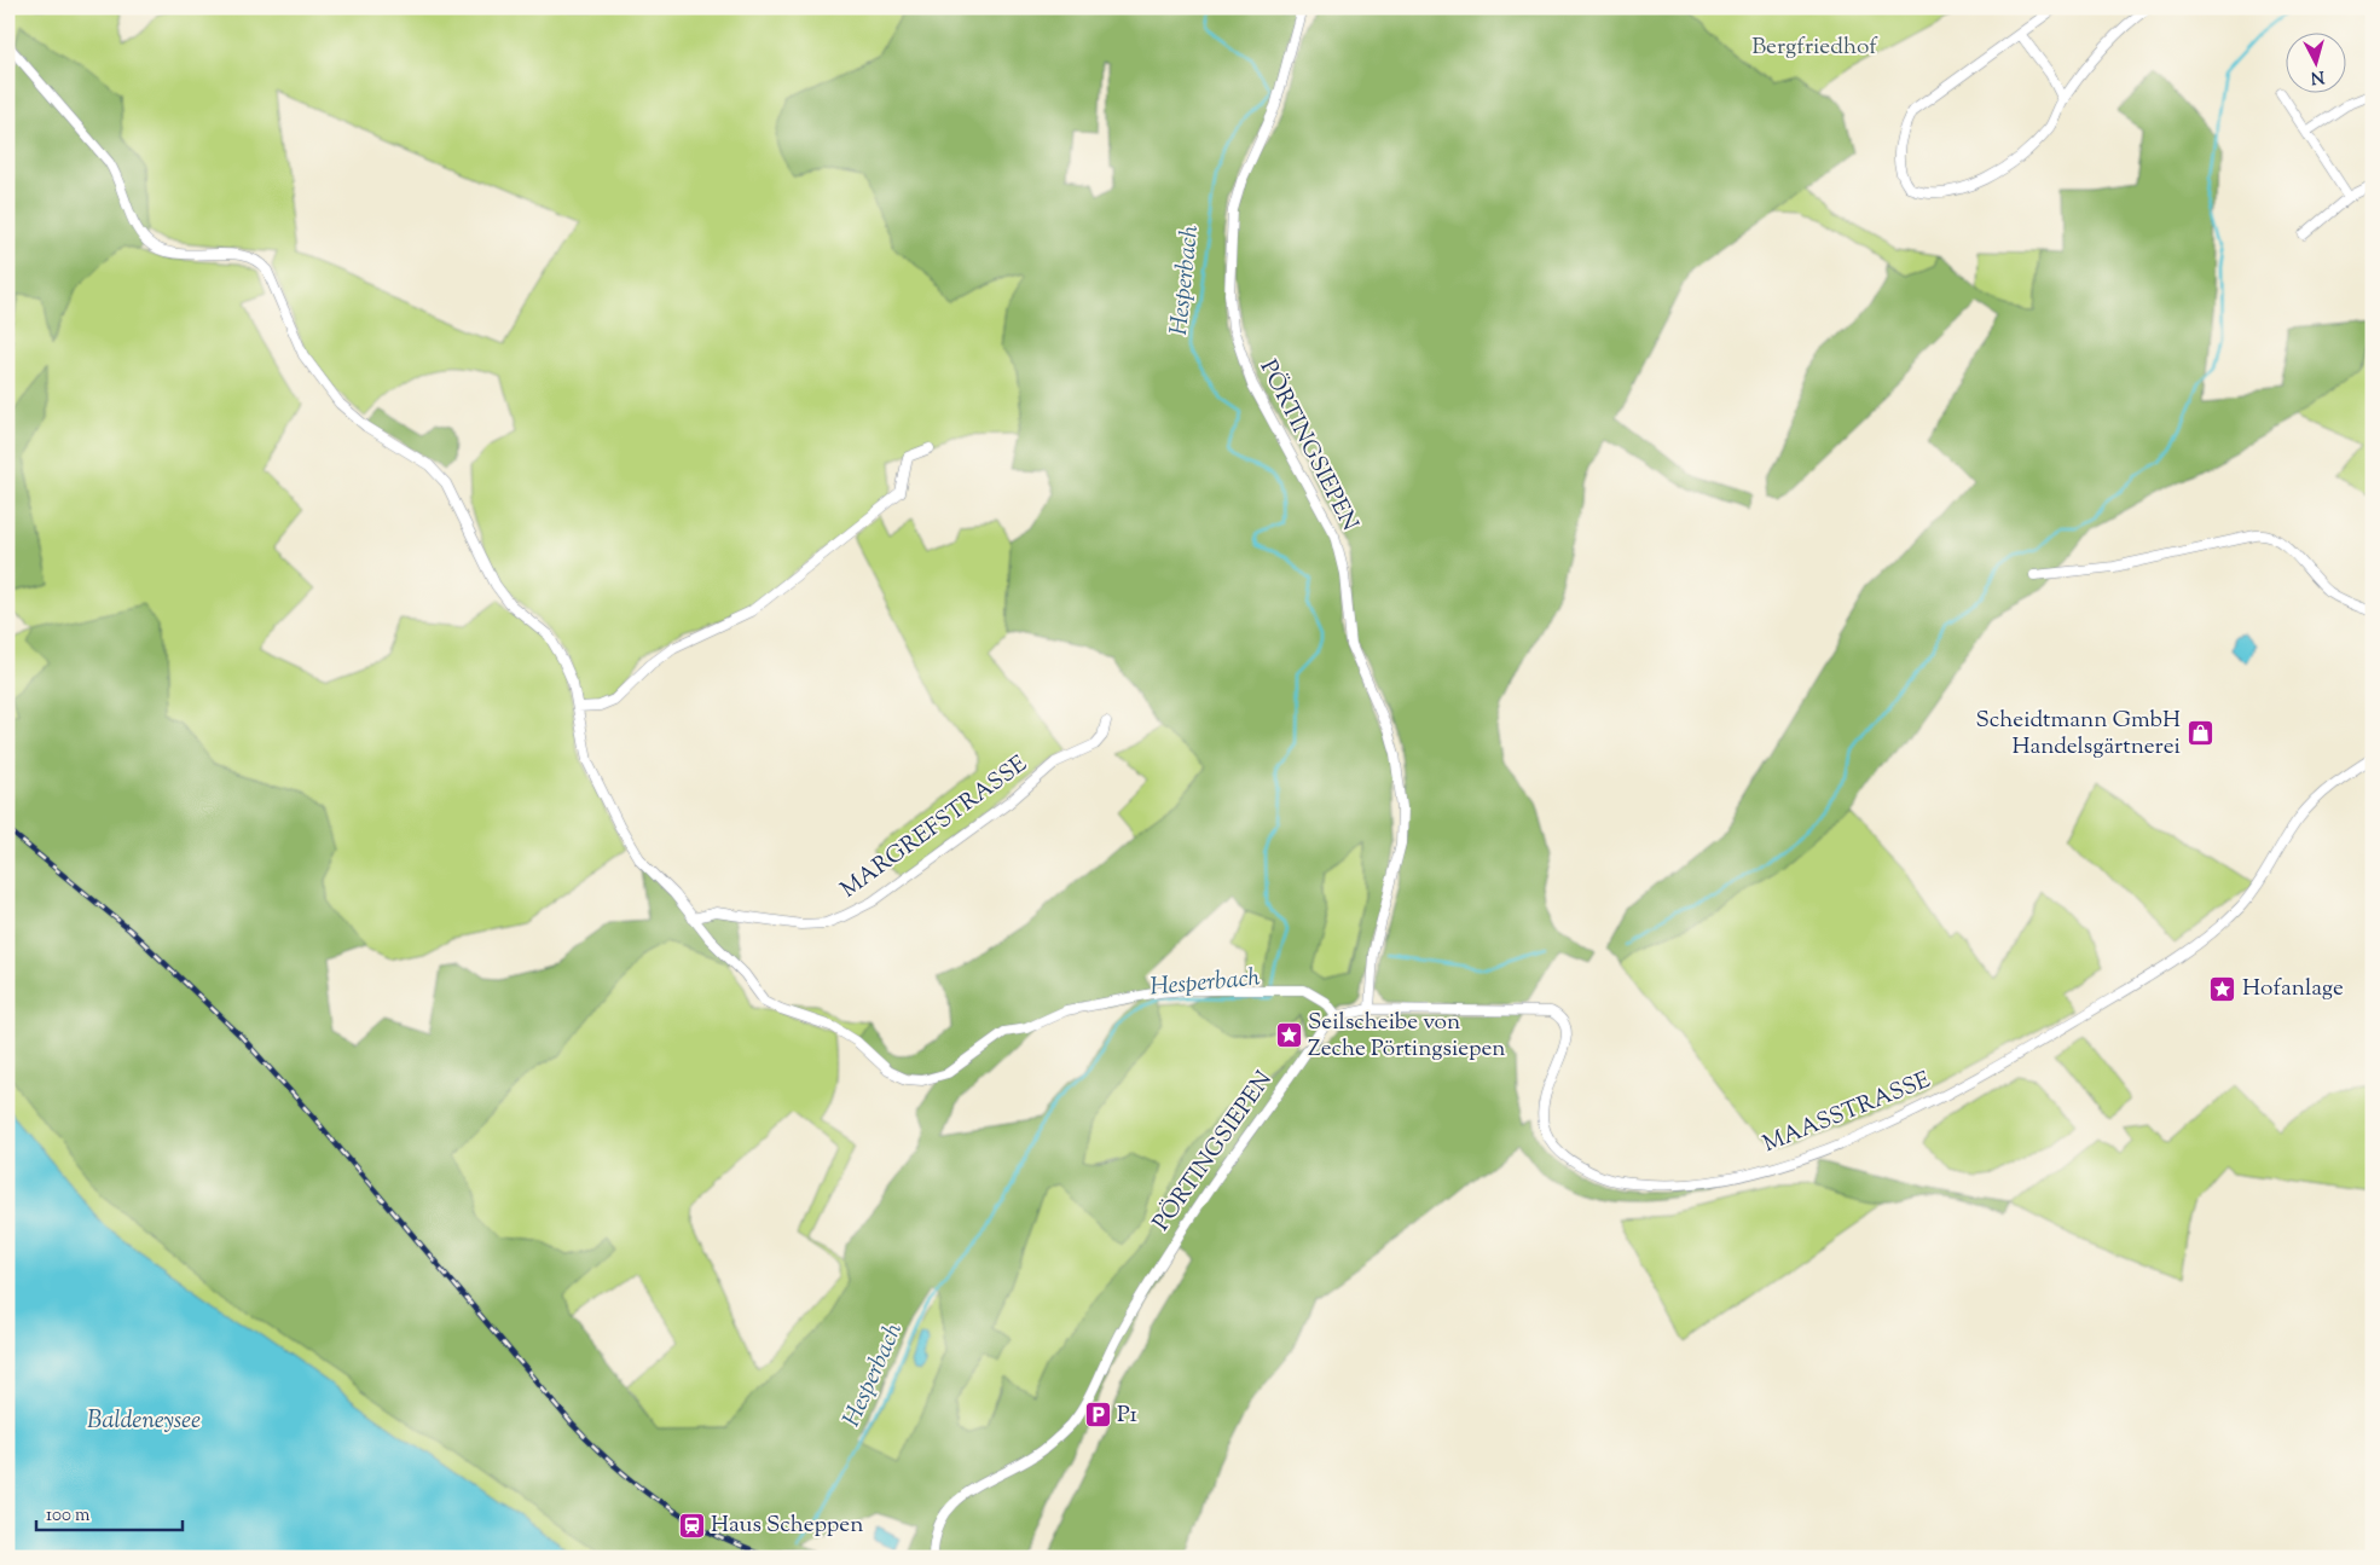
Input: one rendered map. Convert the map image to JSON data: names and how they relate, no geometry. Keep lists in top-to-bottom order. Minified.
{"streets":{"street":["PÖRTINGSIEPEN","MARGREFSTRASSE","MAASSTRASSE"]},"crossings":[["PÖRTINGSIEPEN","MAASSTRASSE"]],"water":["Hesperbach","Baldeneysee"],"parks":["Bergfriedhof"],"places":{"shop":["Scheidtmann GmbH Handelsgärtnerei"],"place":["Hofanlage","Seilscheibe von Zeche Pörtingsiepen"],"parking":["P1"],"station":["Haus Scheppen"]},"scale_bar":"100 m","north":"bottom"}
